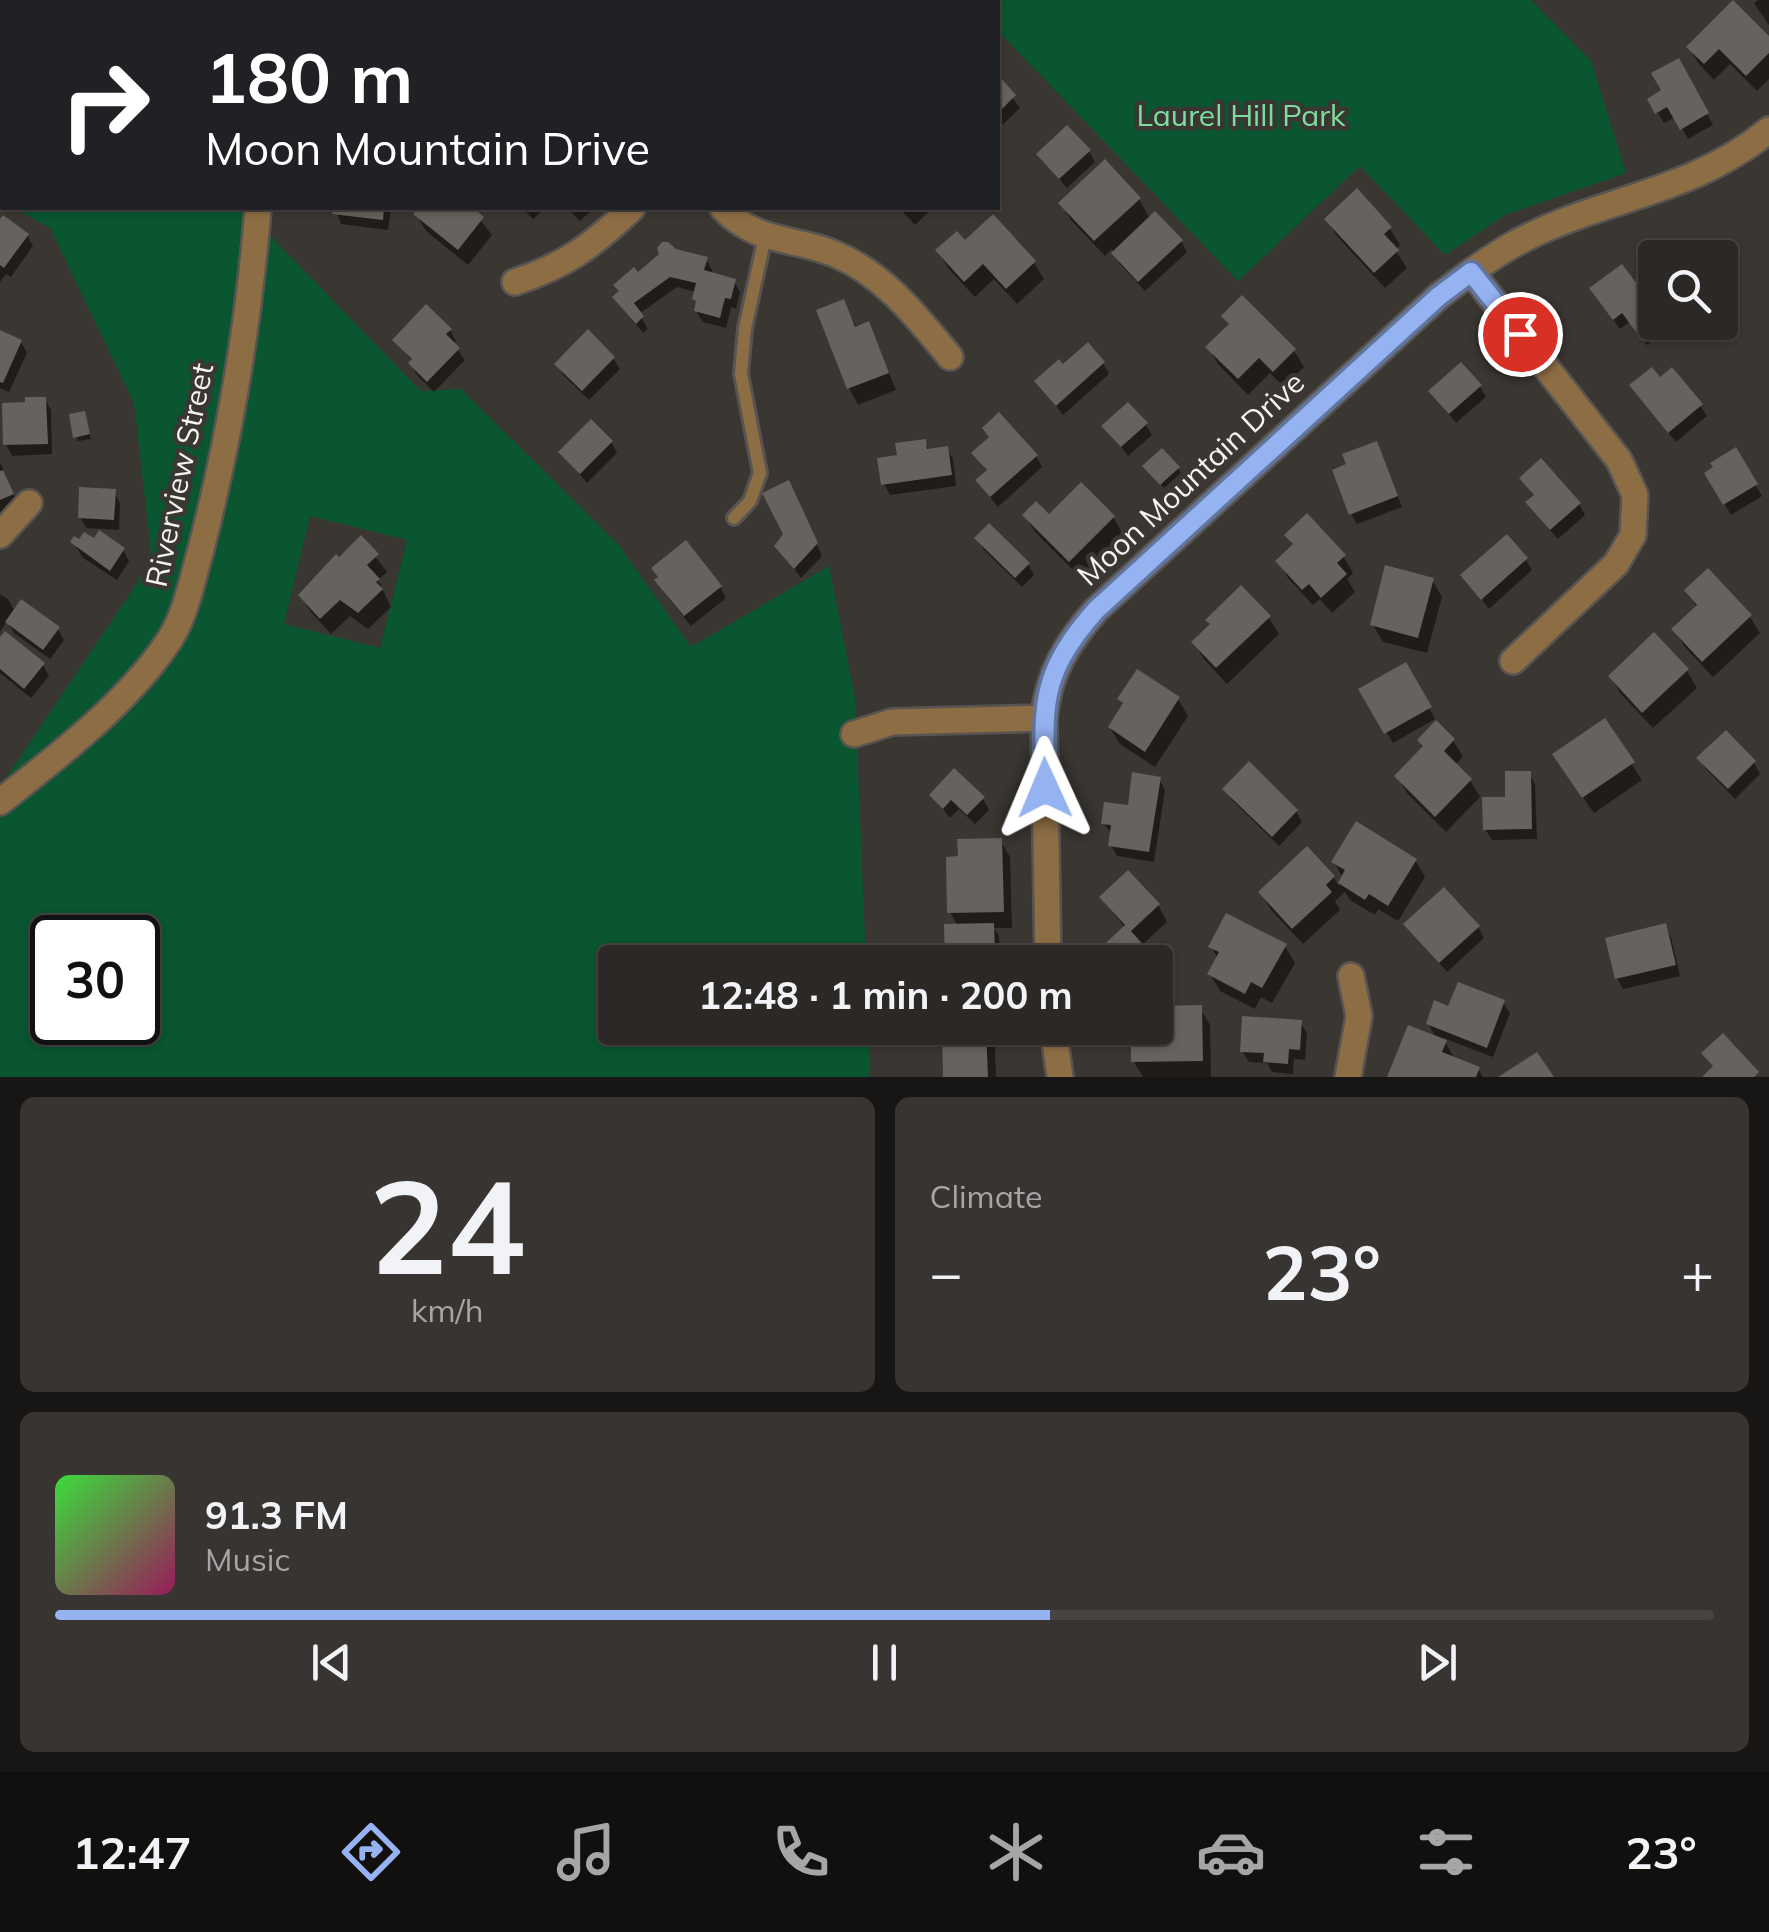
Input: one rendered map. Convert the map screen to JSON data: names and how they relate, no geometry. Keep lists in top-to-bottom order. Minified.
{"streets":{"street":["Riverview Street","Moon Mountain Drive"]},"parks":["Laurel Hill Park"],"page":{"turn":["180 m","Moon Mountain Drive"],"limit":"30","trip":"12:48 · 1 min · 200 m","tile":[["24","km/h"],"Climate"],"heat":["−","23°","+"],"song":["91.3 FM","Music"],"tabs":["12:47","23°"]}}
